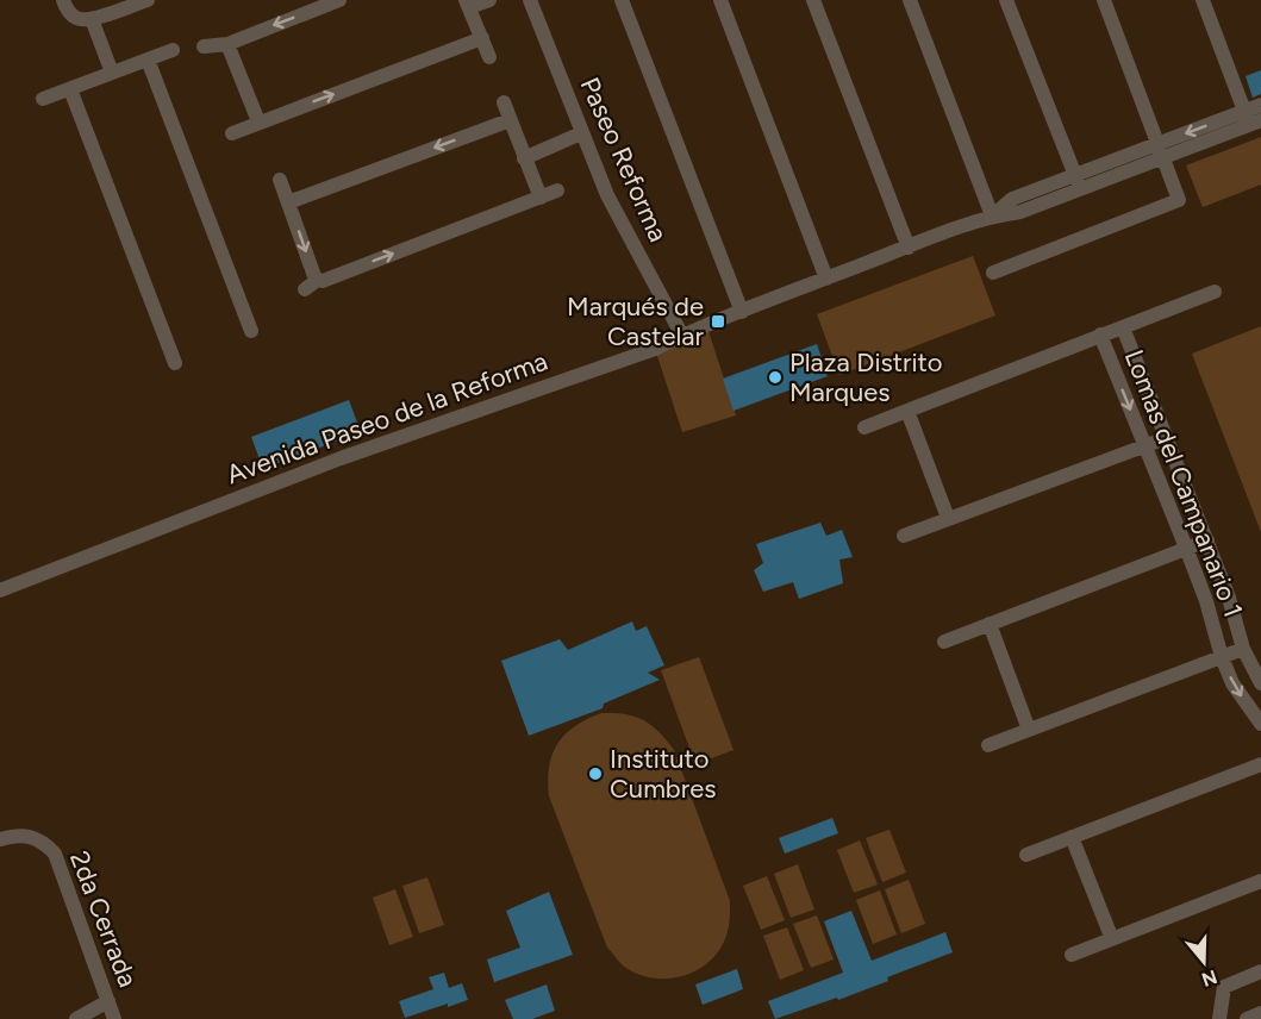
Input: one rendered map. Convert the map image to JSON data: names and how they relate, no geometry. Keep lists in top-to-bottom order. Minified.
{"streets":{"street":["Paseo Reforma","Avenida Paseo de la Reforma","Lomas del Campanario 1","2da Cerrada"]},"crossings":[["Paseo Reforma","Avenida Paseo de la Reforma"]],"places":{"transit":["Marqués de Castelar"],"other":["Plaza Distrito Marques","Instituto Cumbres"]},"north":"bottom"}
